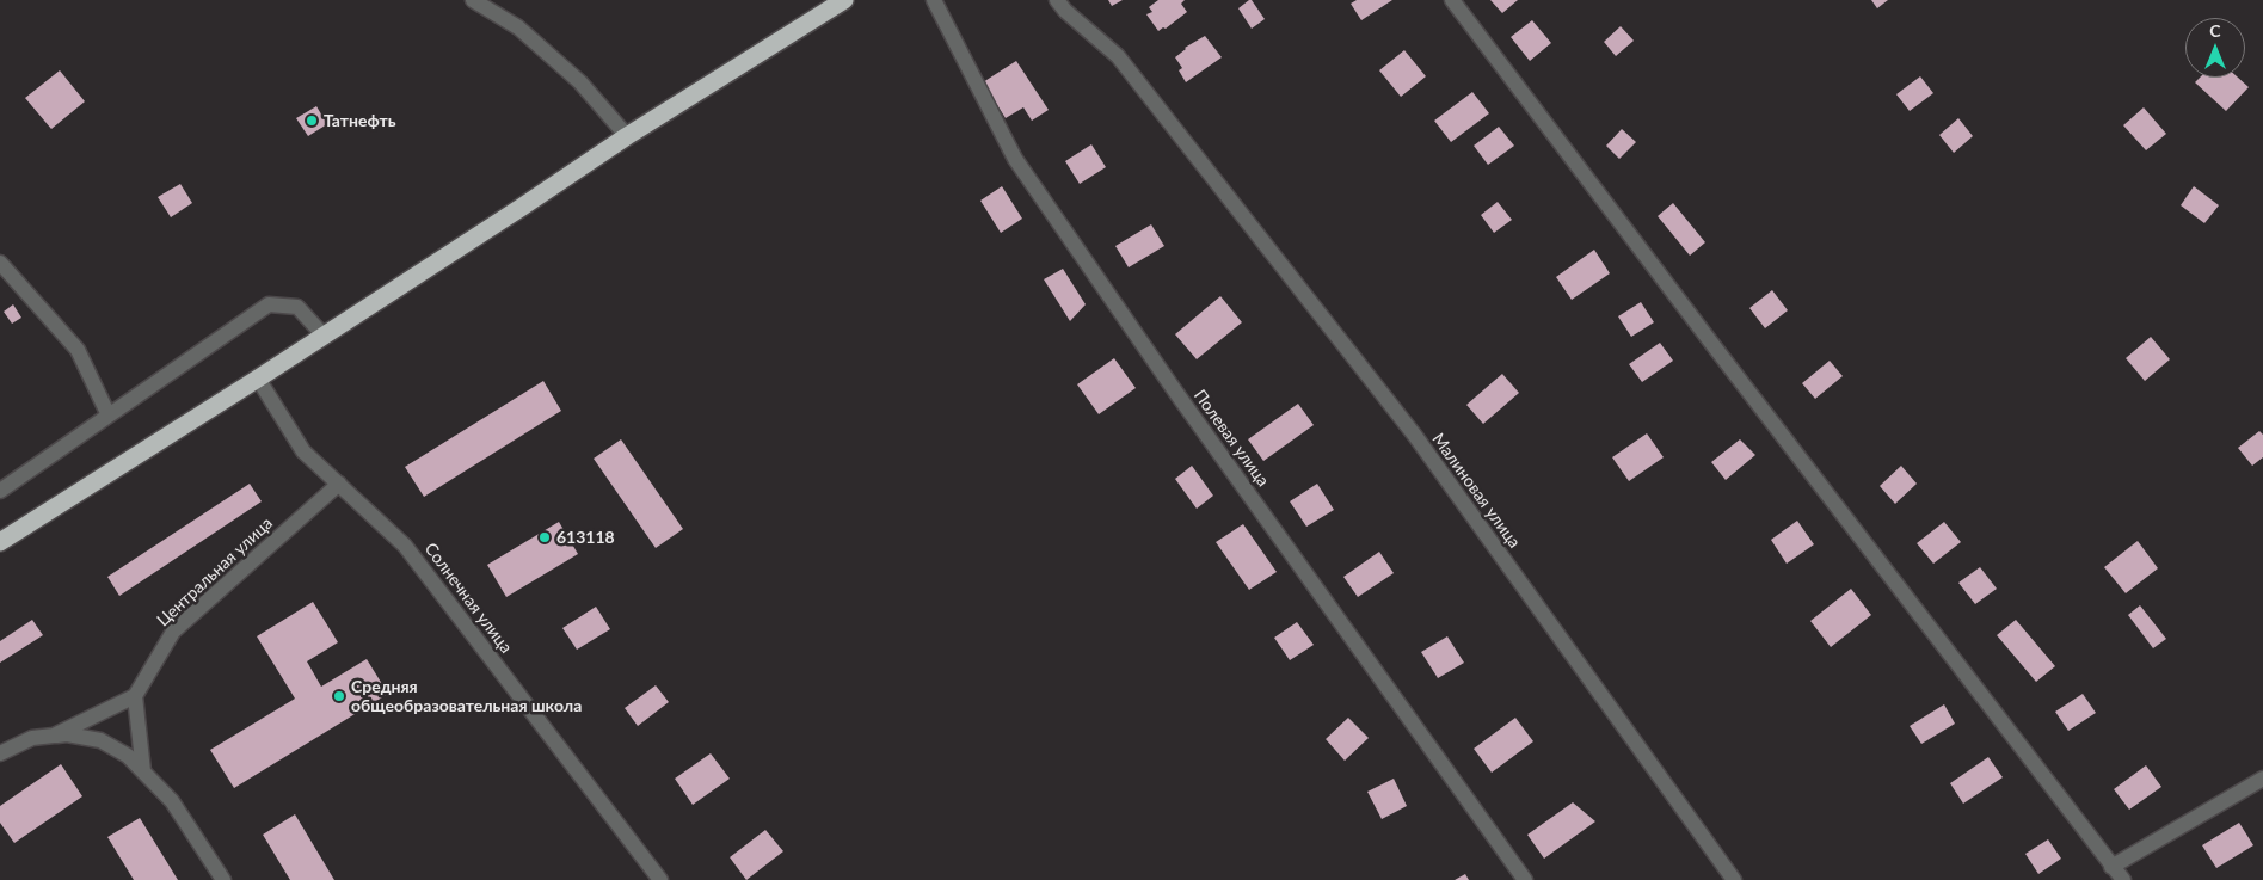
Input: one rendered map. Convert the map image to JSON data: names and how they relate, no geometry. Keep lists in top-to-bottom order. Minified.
{"streets":{"street":["Полевая улица","Малиновая улица","Центральная улица","Солнечная улица"]},"crossings":[["Центральная улица","Солнечная улица"]],"places":["Татнефть","613118","Средняя общеобразовательная школа"],"north":"top"}
